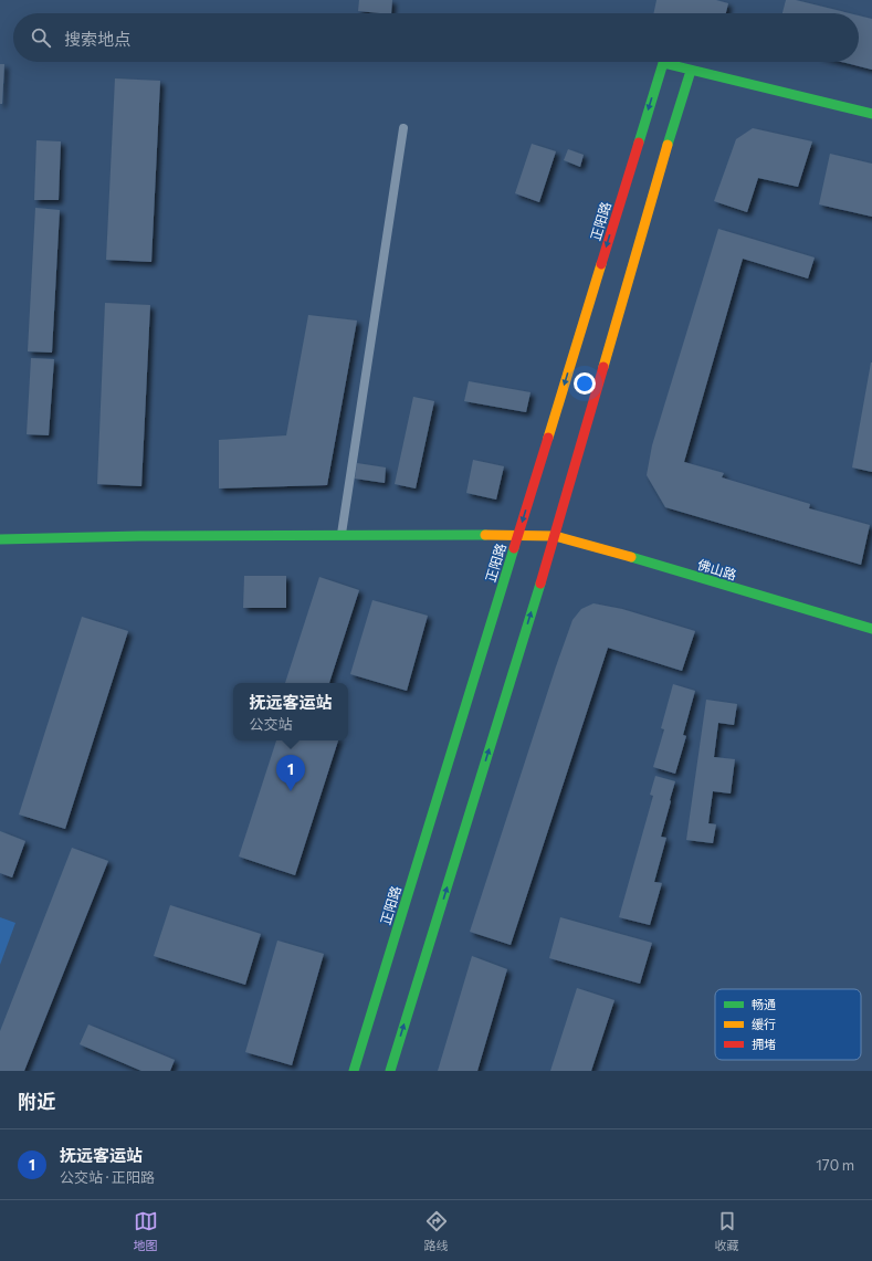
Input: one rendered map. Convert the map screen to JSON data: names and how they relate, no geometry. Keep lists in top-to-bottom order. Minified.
{"streets":{"main road":["正阳路","佛山路"]},"crossings":[["正阳路","佛山路"]],"legend":["畅通","缓行","拥堵"],"page":{"search":"搜索地点","popup":["抚远客运站","公交站"],"pins":"1","heading":"附近","list":[{"mark":"1","name":"抚远客运站","note":"公交站 · 正阳路","value":"170 m"}],"nav":["地图","路线","收藏"]}}
